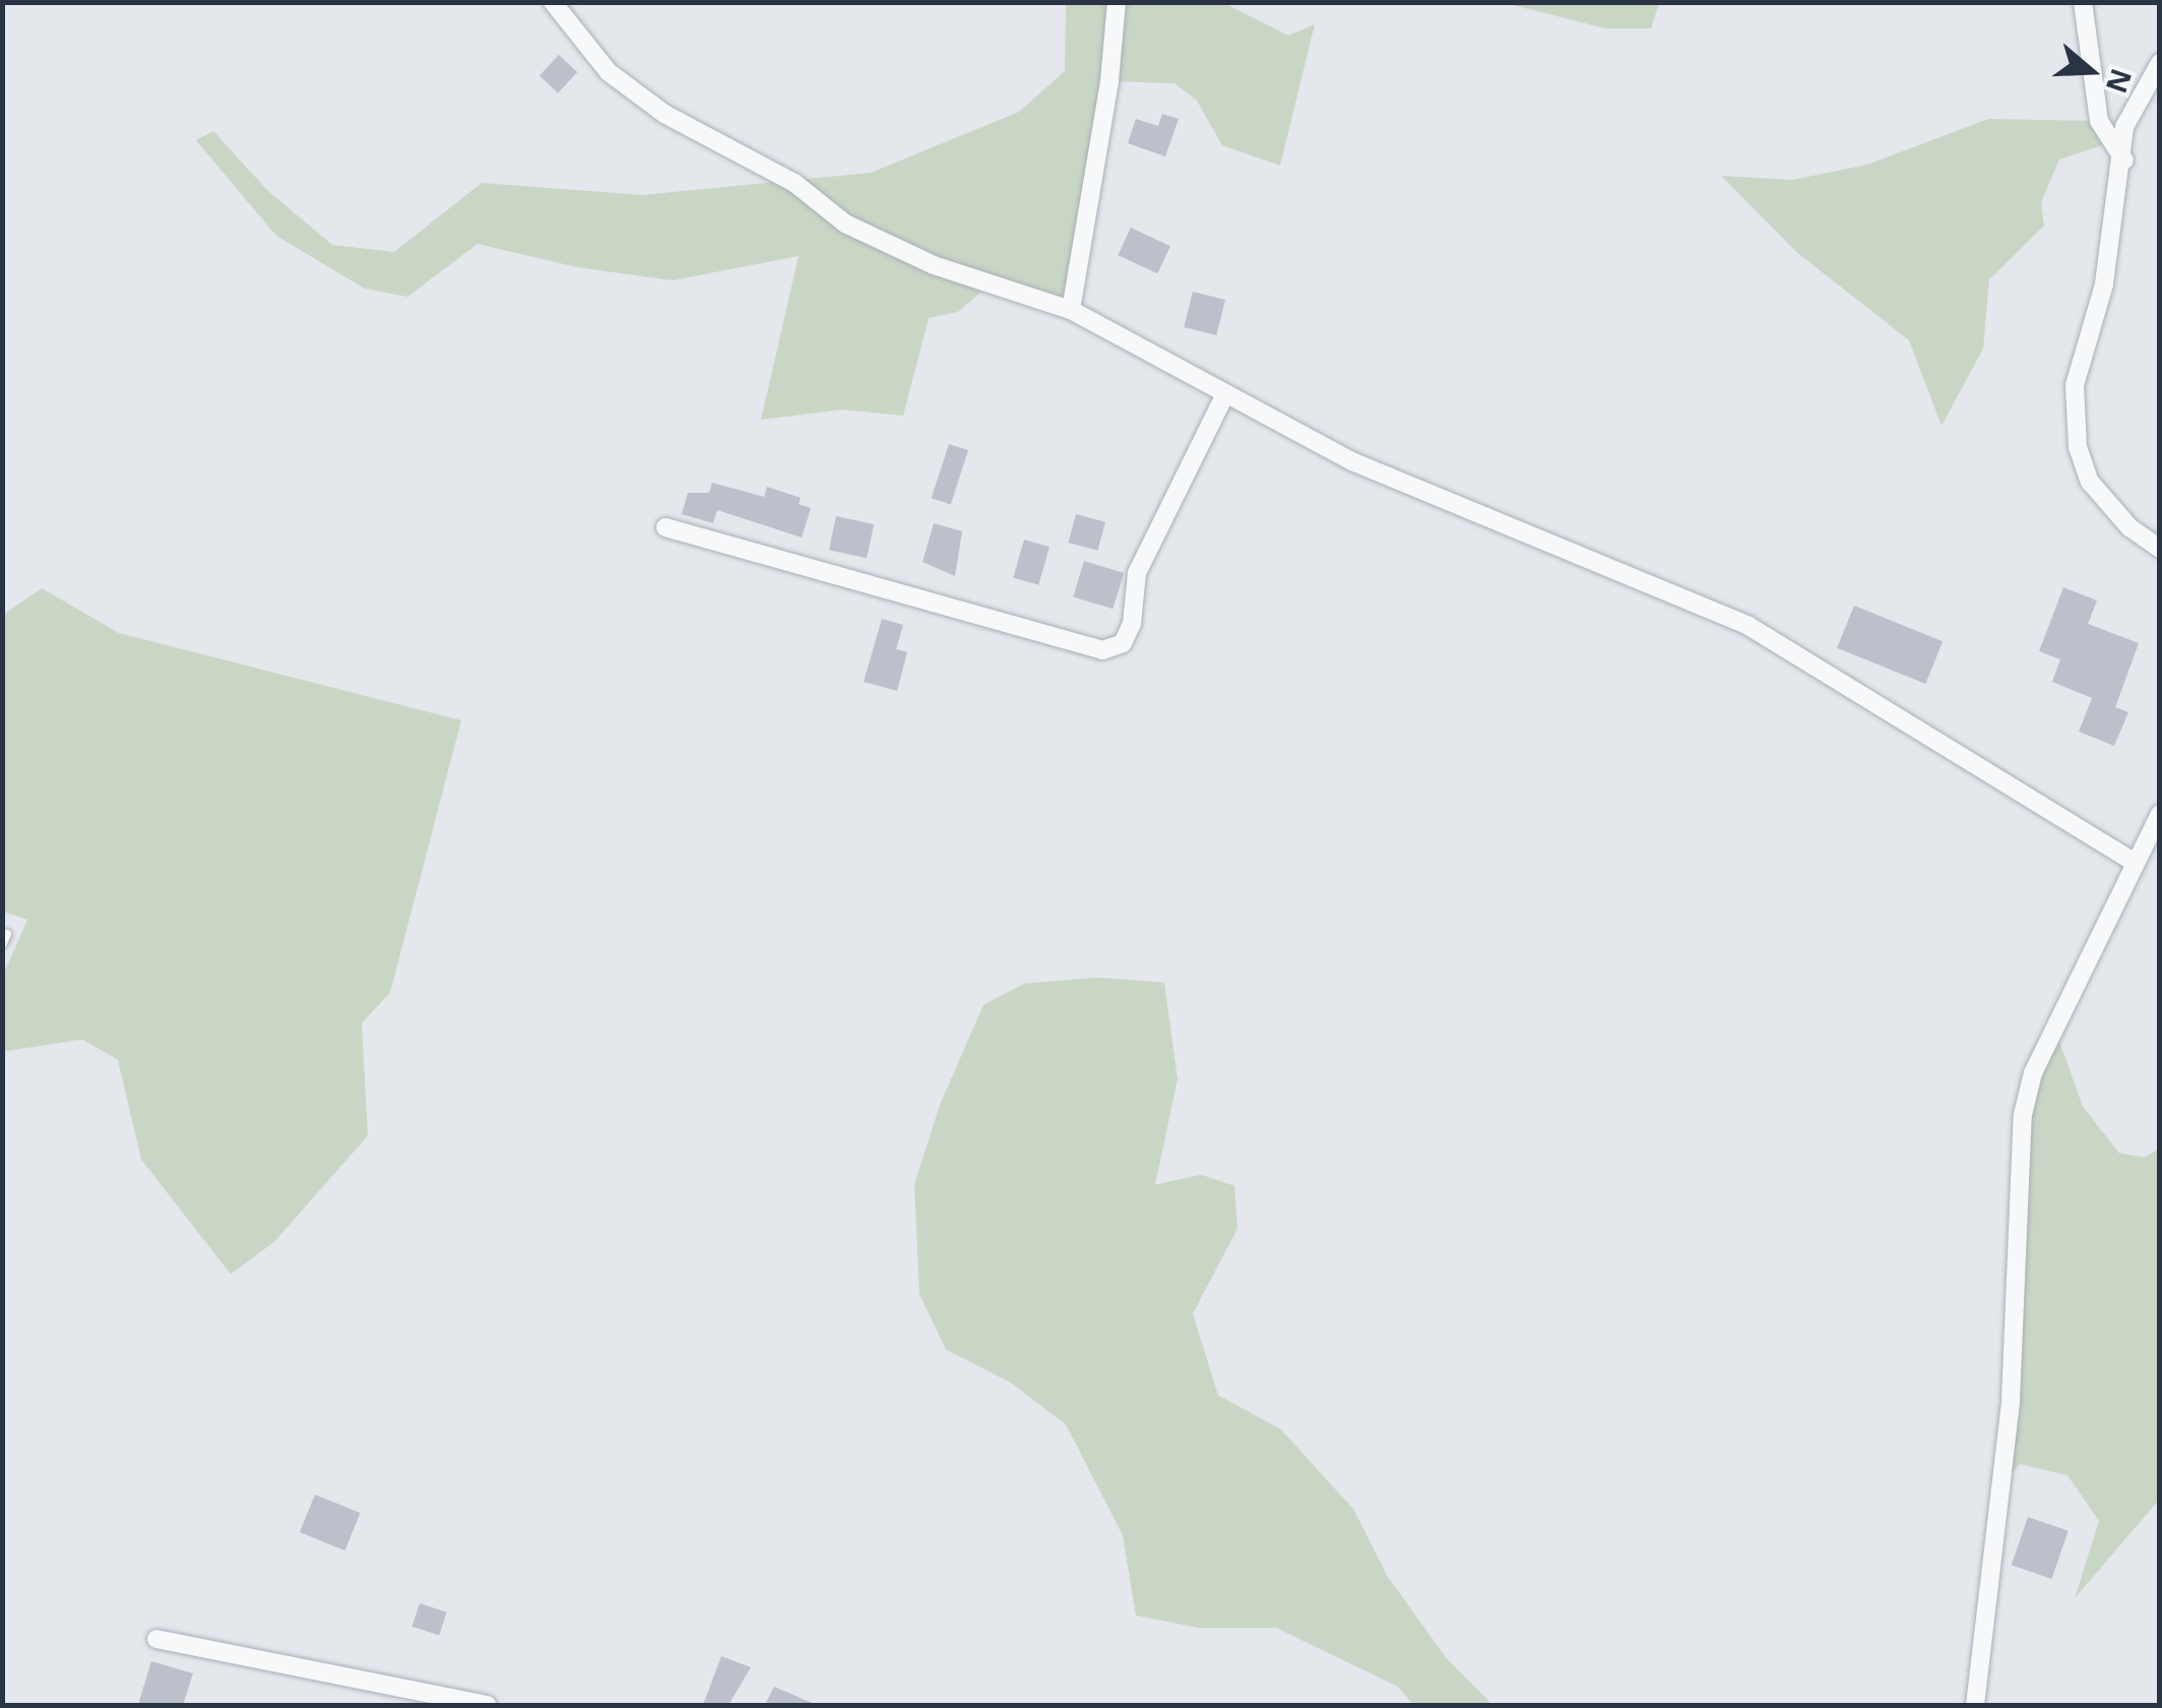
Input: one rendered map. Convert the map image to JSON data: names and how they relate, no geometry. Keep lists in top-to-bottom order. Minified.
{"north":"right"}
